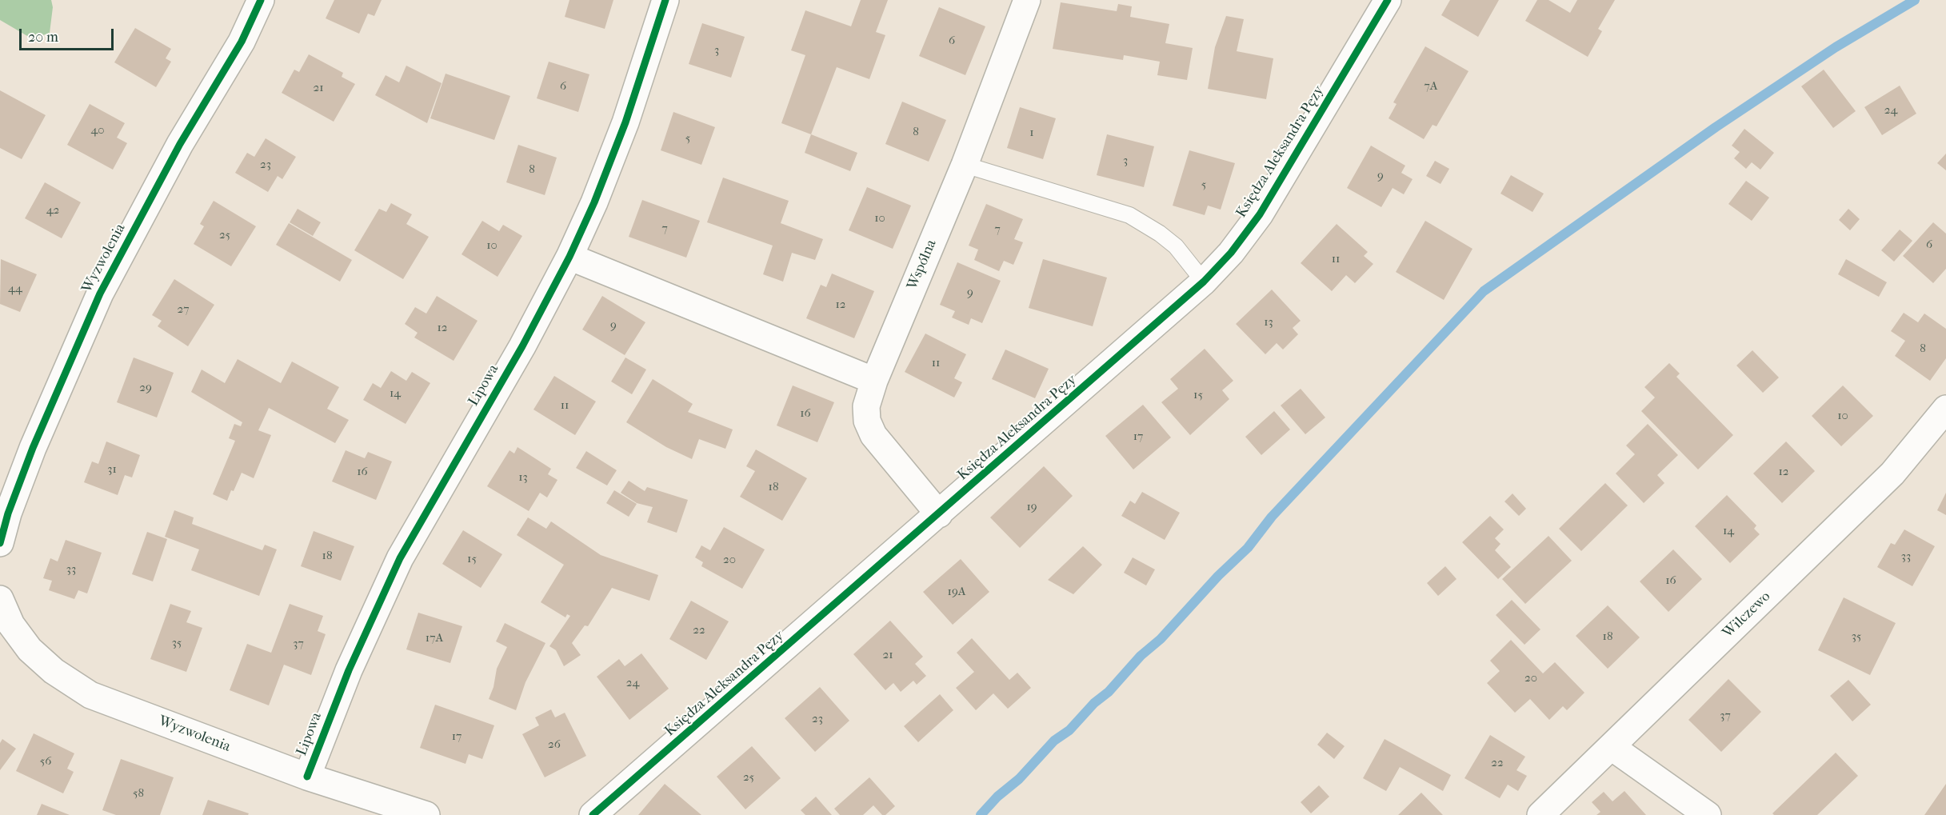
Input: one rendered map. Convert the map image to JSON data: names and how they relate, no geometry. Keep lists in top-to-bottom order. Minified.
{"streets":{"street":["Księdza Aleksandra Pęzy","Wyzwolenia","Wspólna","Lipowa","Wilczewo"]},"crossings":[["Księdza Aleksandra Pęzy","Wspólna"],["Wyzwolenia","Lipowa"]],"house_numbers":["6","3","6","7A","21","24","40","8","1","5","3","23","8","9","5","42","10","7","7","25","6","10","11","44","9","12","27","13","9","12","8","11","29","14","15","11","16","10","17","31","16","12","13","18","19","14","18","33","15","20","33","16","19A","22","18","35","17A","35","37","21","20","24","37","23","17","26","56","22","25","58"],"scale_bar":"20 m"}
